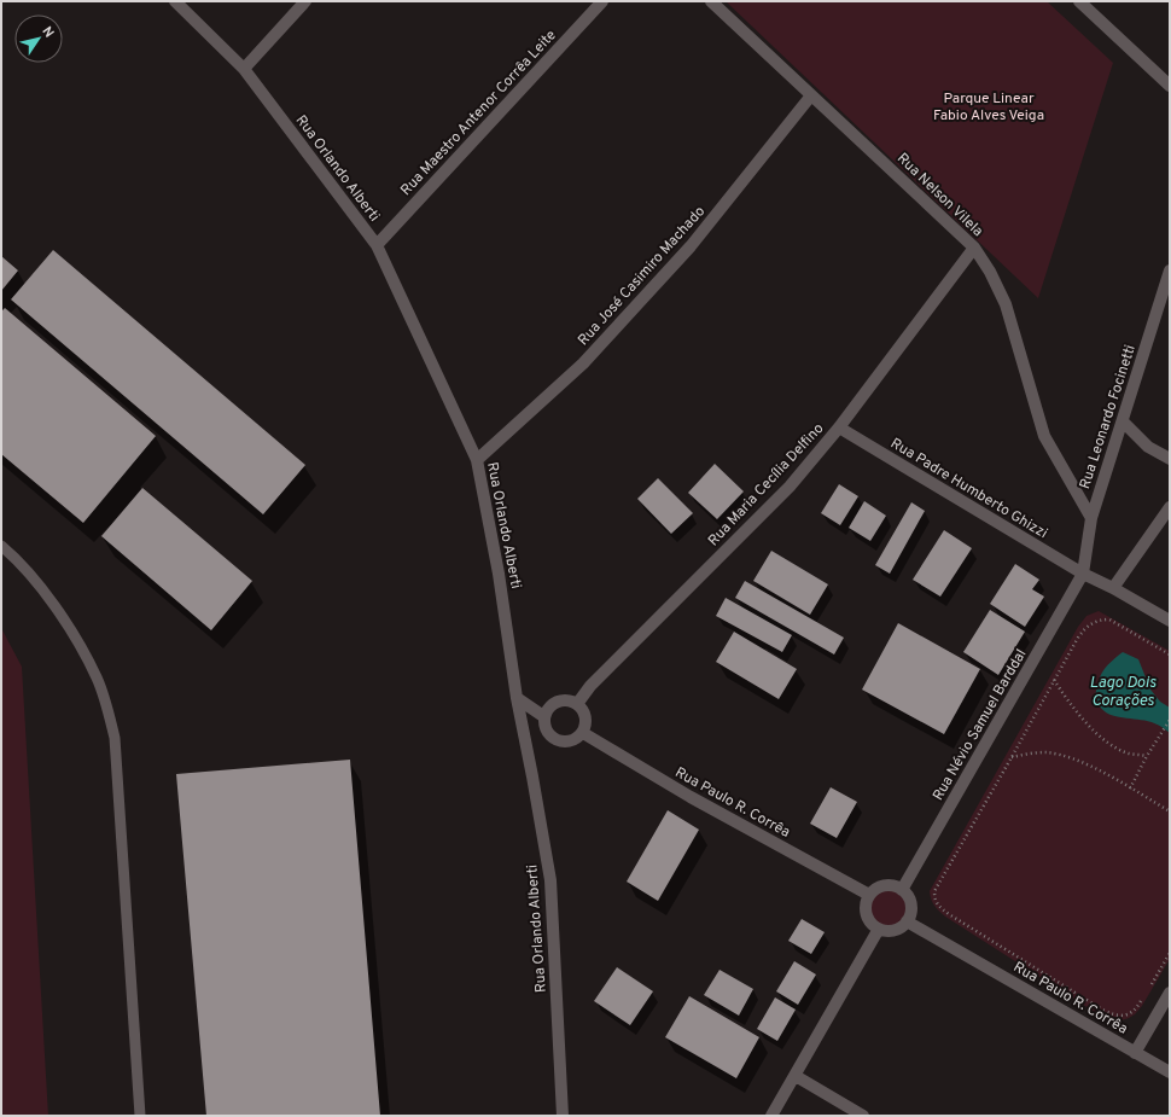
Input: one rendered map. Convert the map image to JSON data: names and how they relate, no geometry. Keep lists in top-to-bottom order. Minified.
{"streets":{"street":["Rua Maestro Antenor Corrêa Leite","Rua Orlando Alberti","Rua Nelson Vilela","Rua José Casimiro Machado","Rua Leonardo Focinetti","Rua Maria Cecília Delfino","Rua Padre Humberto Ghizzi","Rua Névio Samuel Barddal","Rua Paulo R. Corrêa"]},"crossings":[["Rua Maestro Antenor Corrêa Leite","Rua Orlando Alberti"],["Rua Orlando Alberti","Rua José Casimiro Machado"],["Rua Nelson Vilela","Rua José Casimiro Machado"],["Rua Nelson Vilela","Rua Leonardo Focinetti"],["Rua Nelson Vilela","Rua Maria Cecília Delfino"],["Rua Leonardo Focinetti","Rua Padre Humberto Ghizzi"],["Rua Leonardo Focinetti","Rua Névio Samuel Barddal"],["Rua Maria Cecília Delfino","Rua Padre Humberto Ghizzi"],["Rua Maria Cecília Delfino","Rua Paulo R. Corrêa"],["Rua Padre Humberto Ghizzi","Rua Névio Samuel Barddal"],["Rua Névio Samuel Barddal","Rua Paulo R. Corrêa"]],"water":["Lago Dois Corações"],"parks":["Parque Linear Fabio Alves Veiga"],"north":"top right"}
